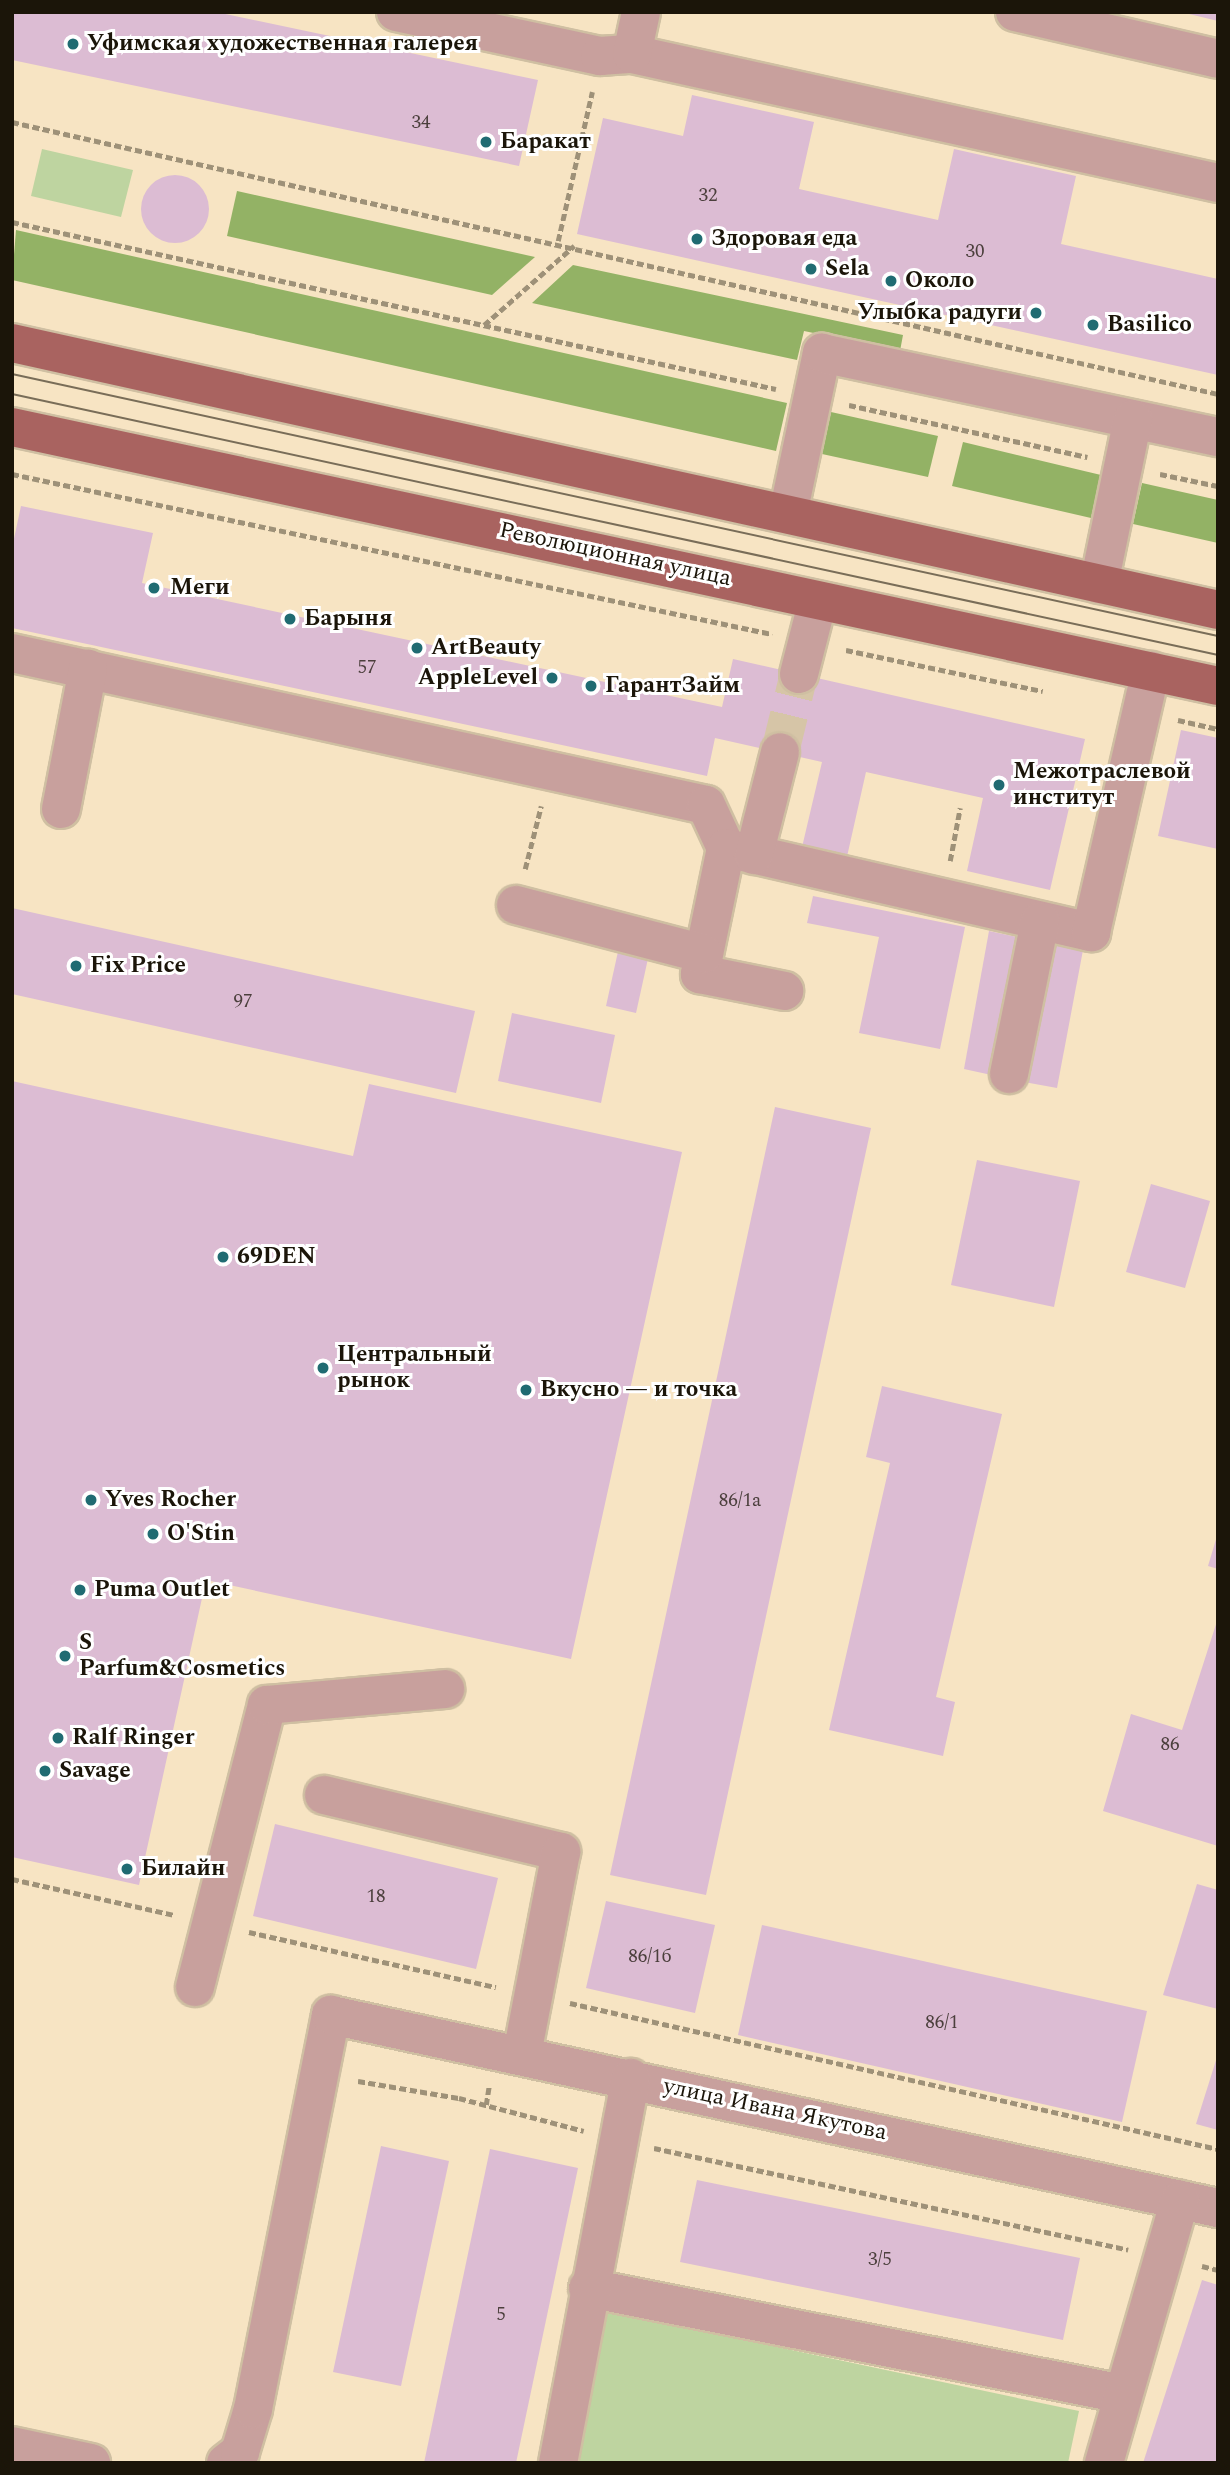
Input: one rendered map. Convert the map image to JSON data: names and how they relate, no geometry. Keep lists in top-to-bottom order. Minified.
{"streets":{"main road":["Революционная улица"],"street":["улица Ивана Якутова"]},"places":["Уфимская художественная галерея","Баракат","Здоровая еда","Sela","Около","Улыбка радуги","Basilico","Меги","Барыня","ArtBeauty","AppleLevel","ГарантЗайм","Межотраслевой институт","Fix Price","69DEN","Центральный рынок","Вкусно — и точка","Yves Rocher","O'Stin","Puma Outlet","S Parfum&Cosmetics","Ralf Ringer","Savage","Билайн"],"house_numbers":["34","32","30","57","97","86/1а","86","18","86/1б","86/1","3/5","5"]}
